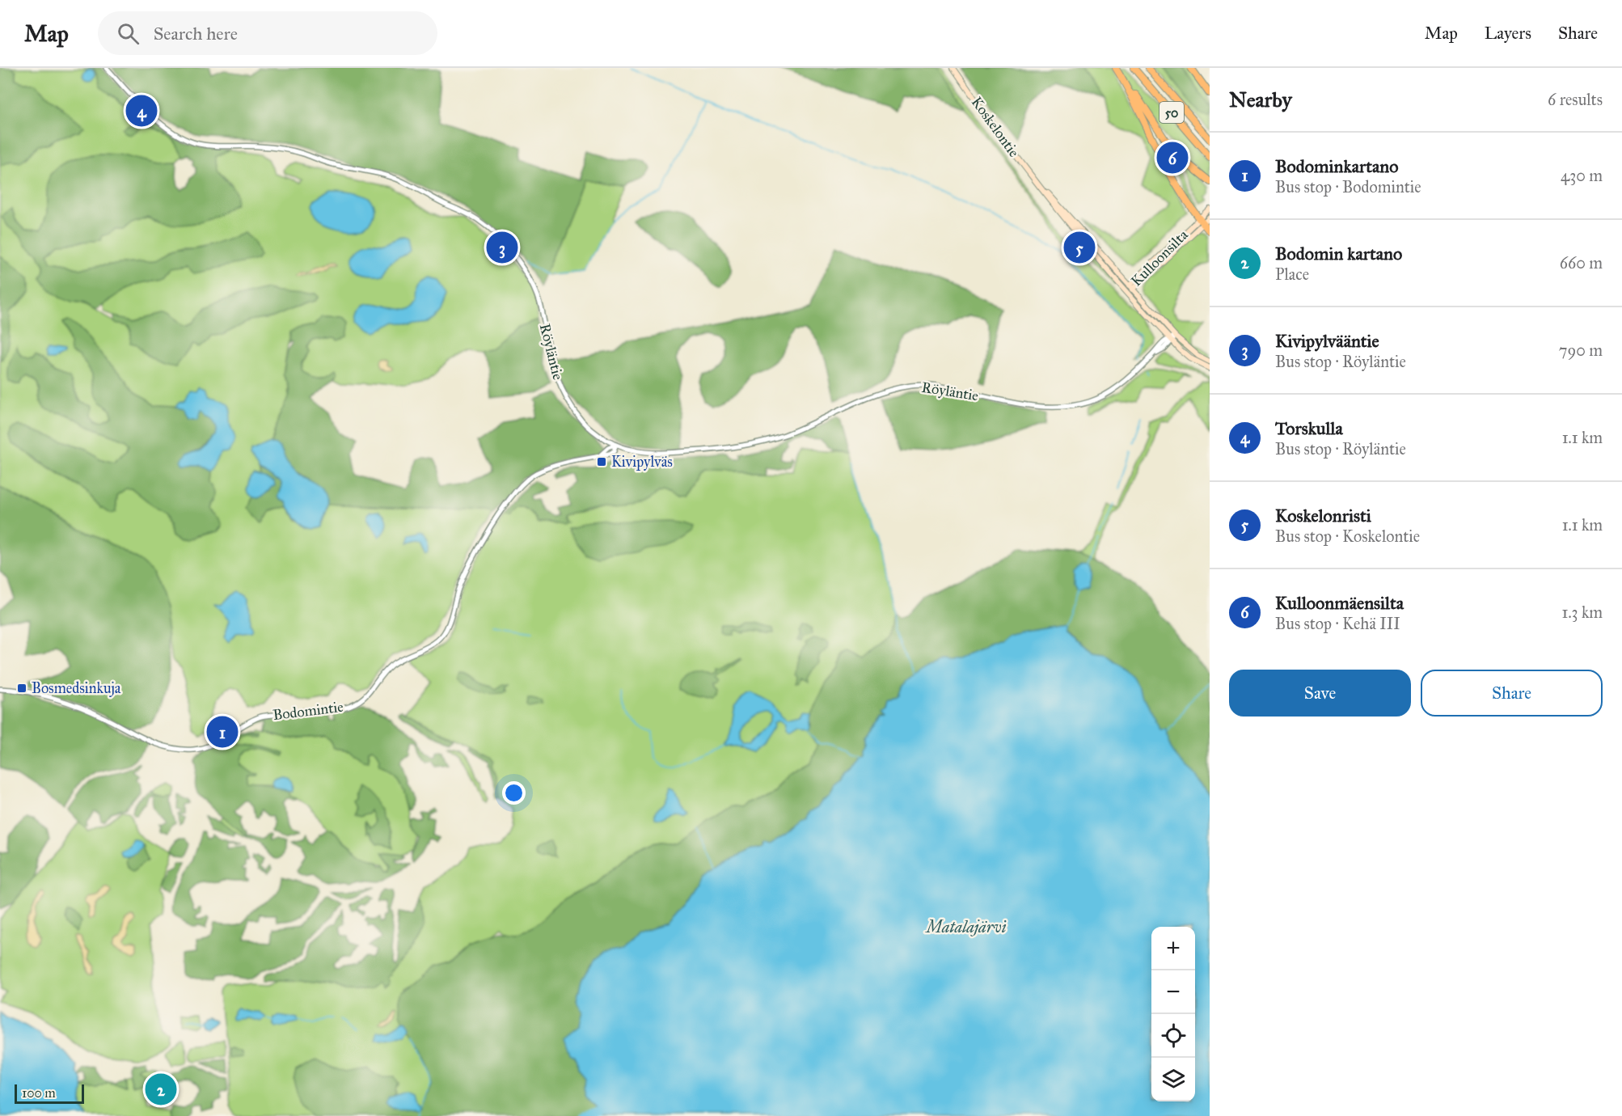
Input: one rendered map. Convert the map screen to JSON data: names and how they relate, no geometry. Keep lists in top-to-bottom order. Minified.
{"streets":{"highway":["50"],"main road":["Koskelontie","Kulloonsilta"],"street":["Röyläntie","Bodomintie"]},"crossings":[["Koskelontie","Kulloonsilta"],["Koskelontie","Röyläntie"],["Röyläntie","Bodomintie"]],"water":["Matalajärvi"],"places":{"transit":["Kivipylväs","Bosmedsinkuja"]},"scale_bar":"100 m","page":{"header":"Map","search":"Search here","nav":["Map","Layers","Share"],"heading":["Nearby","6 results"],"pins":["4","6","3","5","1","2"],"list":[{"mark":"1","name":"Bodominkartano","note":"Bus stop · Bodomintie","value":"430 m"},{"mark":"2","name":"Bodomin kartano","note":"Place","value":"660 m"},{"mark":"3","name":"Kivipylvääntie","note":"Bus stop · Röyläntie","value":"790 m"},{"mark":"4","name":"Torskulla","note":"Bus stop · Röyläntie","value":"1.1 km"},{"mark":"5","name":"Koskelonristi","note":"Bus stop · Koskelontie","value":"1.1 km"},{"mark":"6","name":"Kulloonmäensilta","note":"Bus stop · Kehä III","value":"1.3 km"}],"buttons":["Save","Share"],"map_buttons":["+","−"],"scale":"100 m"}}
